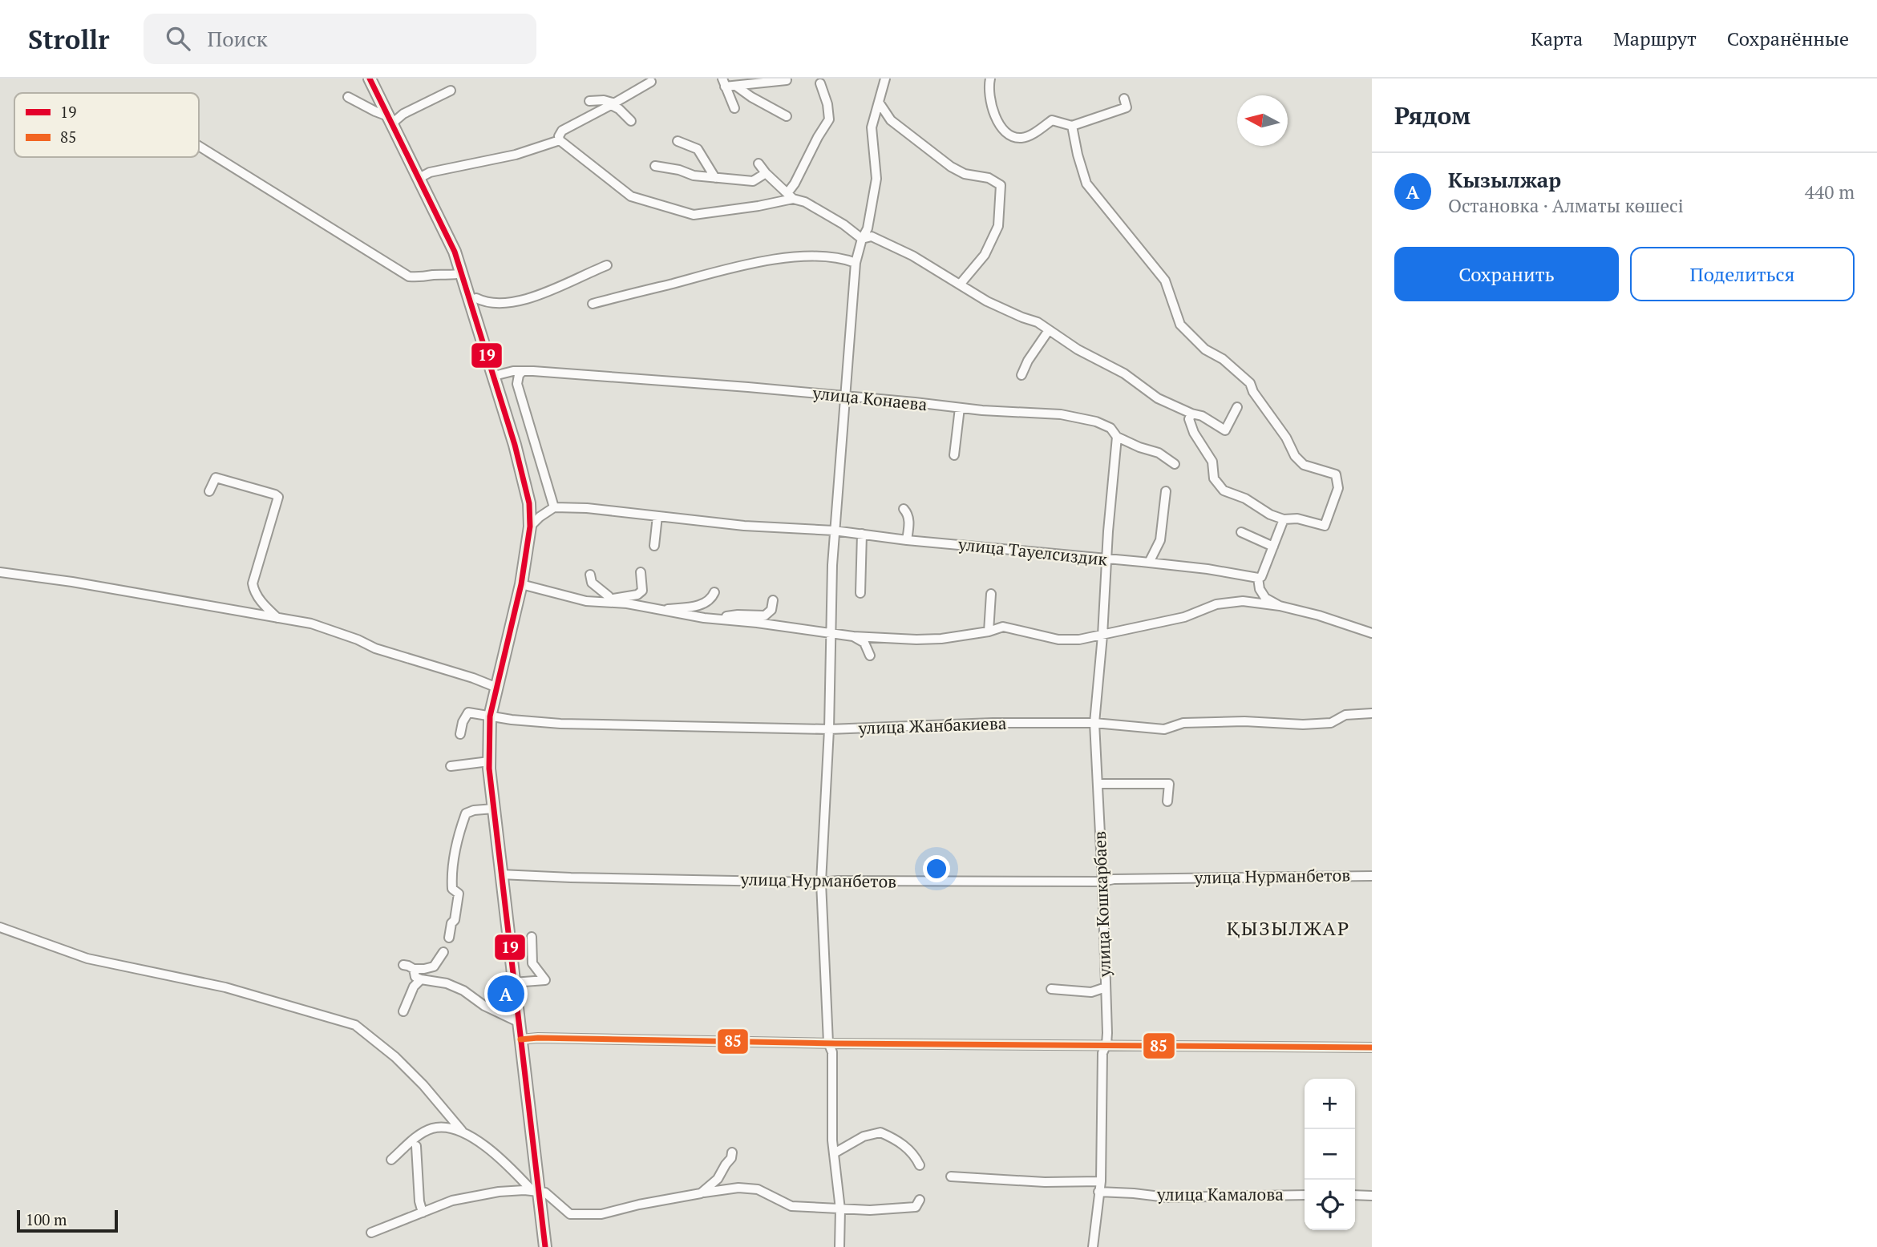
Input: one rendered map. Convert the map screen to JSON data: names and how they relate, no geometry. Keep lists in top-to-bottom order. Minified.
{"streets":{"street":["улица Конаева","улица Тауелсиздик","улица Жанбакиева","улица Нурманбетов","улица Кошкарбаев","улица Камалова"]},"crossings":[["улица Тауелсиздик","улица Кошкарбаев"],["улица Жанбакиева","улица Кошкарбаев"],["улица Нурманбетов","улица Кошкарбаев"],["улица Кошкарбаев","улица Камалова"]],"districts":["ҚЫЗЫЛЖАР"],"lines":["transit line 19","transit line 85"],"legend":["19","85"],"scale_bar":"100 m","north":"left","page":{"header":"Strollr","search":"Поиск","nav":["Карта","Маршрут","Сохранённые"],"heading":"Рядом","list":[{"mark":"A","name":"Кызылжар","note":"Остановка · Алматы көшесі","value":"440 m"}],"buttons":["Сохранить","Поделиться"],"pins":"A","map_buttons":["+","−"],"scale":"100 m"}}
